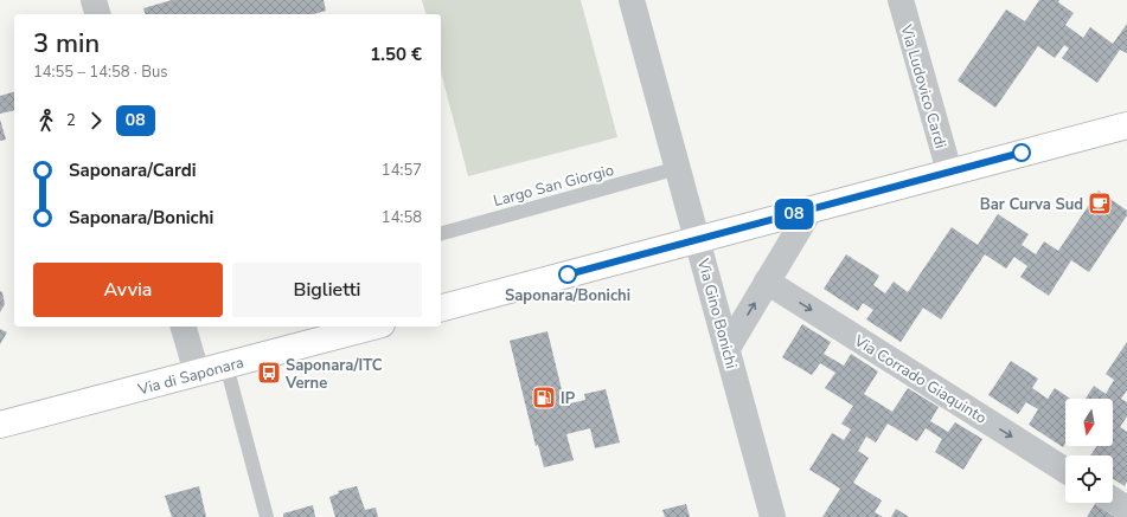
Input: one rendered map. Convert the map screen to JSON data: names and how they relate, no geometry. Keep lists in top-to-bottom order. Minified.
{"streets":{"street":["Via Ludovico Cardi","Via Gino Bonichi","Via di Saponara","Via Corrado Giaquinto"],"lane":["Largo San Giorgio"]},"crossings":[["Largo San Giorgio","Via Gino Bonichi"]],"one_way":["Via Corrado Giaquinto"],"places":{"cafe":["Bar Curva Sud"],"other":["Saponara/Bonichi"],"bus stop":["Saponara/ITC Verne"],"fuel station":["IP"]},"lines":["bus line 08"],"north":"bottom","page":{"on_map":"08","heading":["3 min","14:55 – 14:58 · Bus","1.50 €"],"legs":["2","08"],"list":[{"name":"Saponara/Cardi","value":"14:57"},{"name":"Saponara/Bonichi","value":"14:58"}],"buttons":["Avvia","Biglietti"]}}
